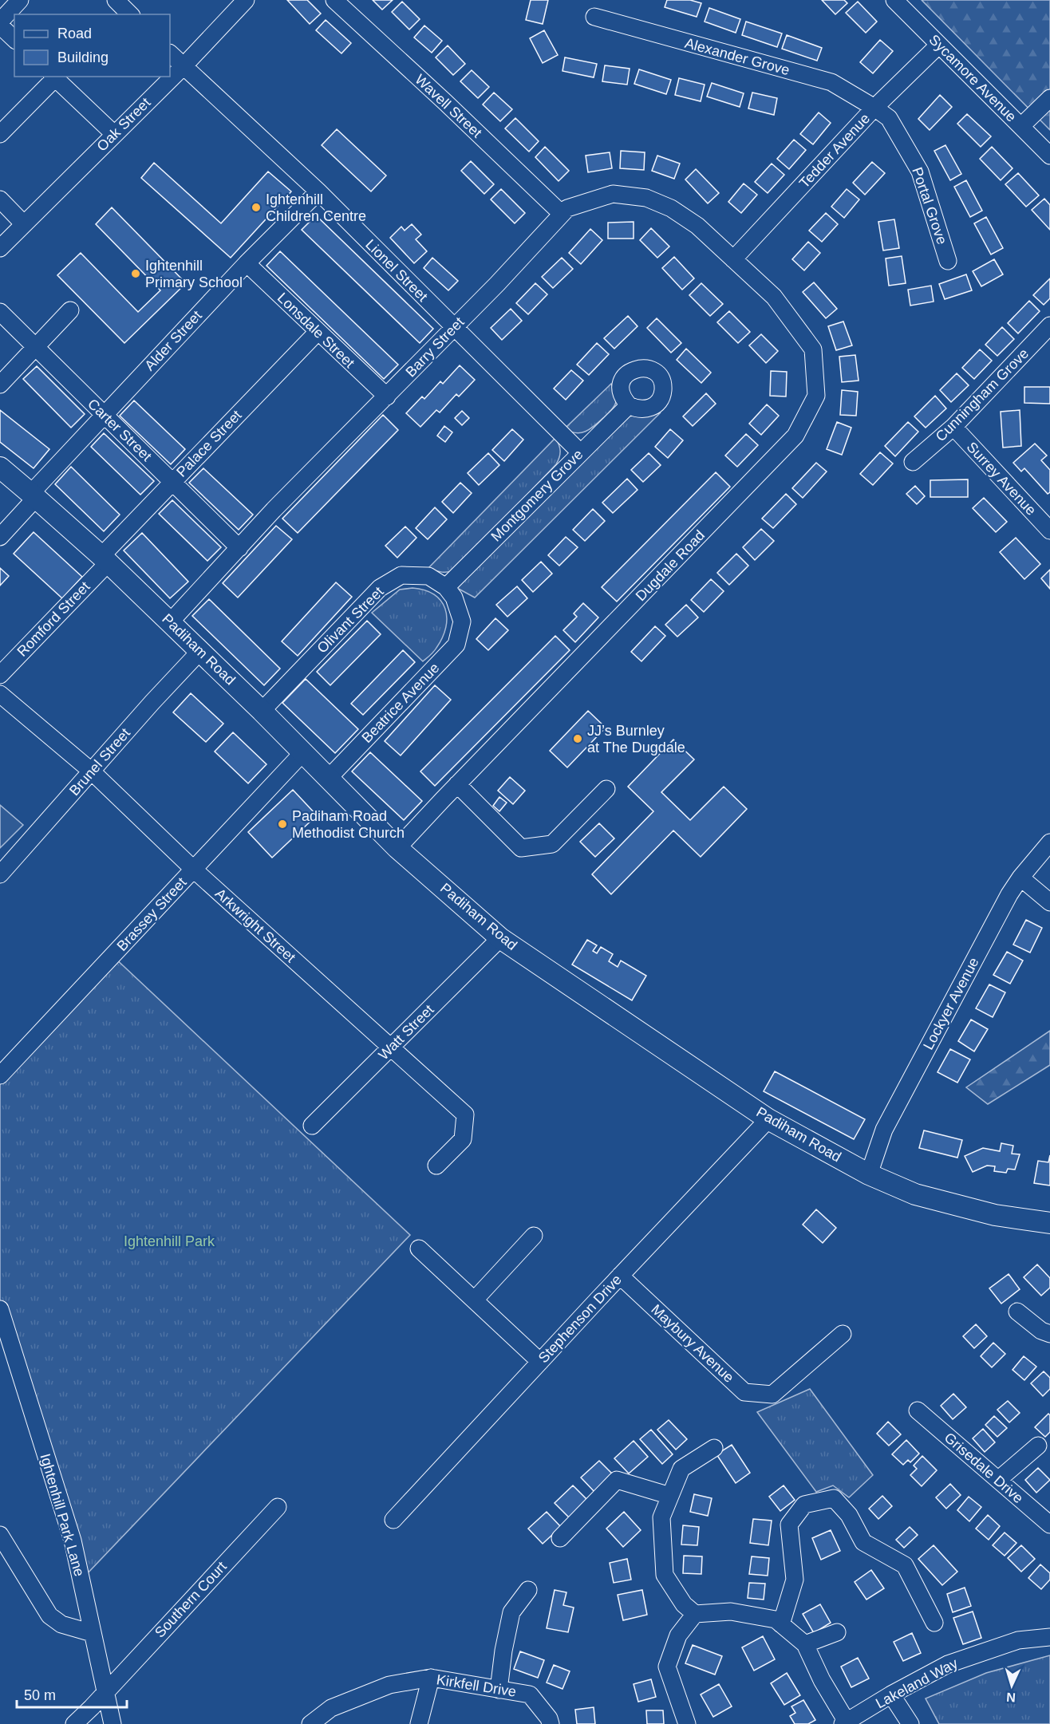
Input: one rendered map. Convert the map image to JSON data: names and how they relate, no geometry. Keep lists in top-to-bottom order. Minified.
{"streets":{"main road":["Padiham Road"],"street":["Alexander Grove","Sycamore Avenue","Wavell Street","Oak Street","Tedder Avenue","Portal Grove","Lionel Street","Lonsdale Street","Alder Street","Barry Street","Cunningham Grove","Carter Street","Palace Street","Surrey Avenue","Montgomery Grove","Dugdale Road","Romford Street","Olivant Street","Beatrice Avenue","Brunel Street","Brassey Street","Arkwright Street","Lockyer Avenue","Watt Street","Stephenson Drive","Maybury Avenue","Grisedale Drive","Ightenhill Park Lane","Southern Court","Lakeland Way","Kirkfell Drive"]},"crossings":[["Alexander Grove","Tedder Avenue"],["Alexander Grove","Portal Grove"],["Sycamore Avenue","Tedder Avenue"],["Wavell Street","Barry Street"],["Oak Street","Lionel Street"],["Tedder Avenue","Portal Grove"],["Tedder Avenue","Barry Street"],["Tedder Avenue","Dugdale Road"],["Lionel Street","Alder Street"],["Lionel Street","Barry Street"],["Lionel Street","Montgomery Grove"],["Lonsdale Street","Alder Street"],["Lonsdale Street","Barry Street"],["Lonsdale Street","Palace Street"],["Alder Street","Carter Street"],["Alder Street","Padiham Road"],["Barry Street","Carter Street"],["Barry Street","Dugdale Road"],["Barry Street","Padiham Road"],["Cunningham Grove","Surrey Avenue"],["Carter Street","Palace Street"],["Palace Street","Romford Street"],["Palace Street","Padiham Road"],["Montgomery Grove","Olivant Street"],["Montgomery Grove","Beatrice Avenue"],["Dugdale Road","Padiham Road"],["Romford Street","Padiham Road"],["Olivant Street","Padiham Road"],["Olivant Street","Beatrice Avenue"],["Padiham Road","Beatrice Avenue"],["Padiham Road","Brunel Street"],["Padiham Road","Brassey Street"],["Padiham Road","Lockyer Avenue"],["Padiham Road","Watt Street"],["Padiham Road","Stephenson Drive"],["Brunel Street","Arkwright Street"],["Brassey Street","Arkwright Street"],["Arkwright Street","Watt Street"],["Stephenson Drive","Maybury Avenue"],["Ightenhill Park Lane","Southern Court"]],"parks":["Ightenhill Park"],"places":["Ightenhill Children Centre","Ightenhill Primary School","JJ’s Burnley at The Dugdale","Padiham Road Methodist Church"],"legend":["Road","Building"],"scale_bar":"50 m","north":"bottom"}
